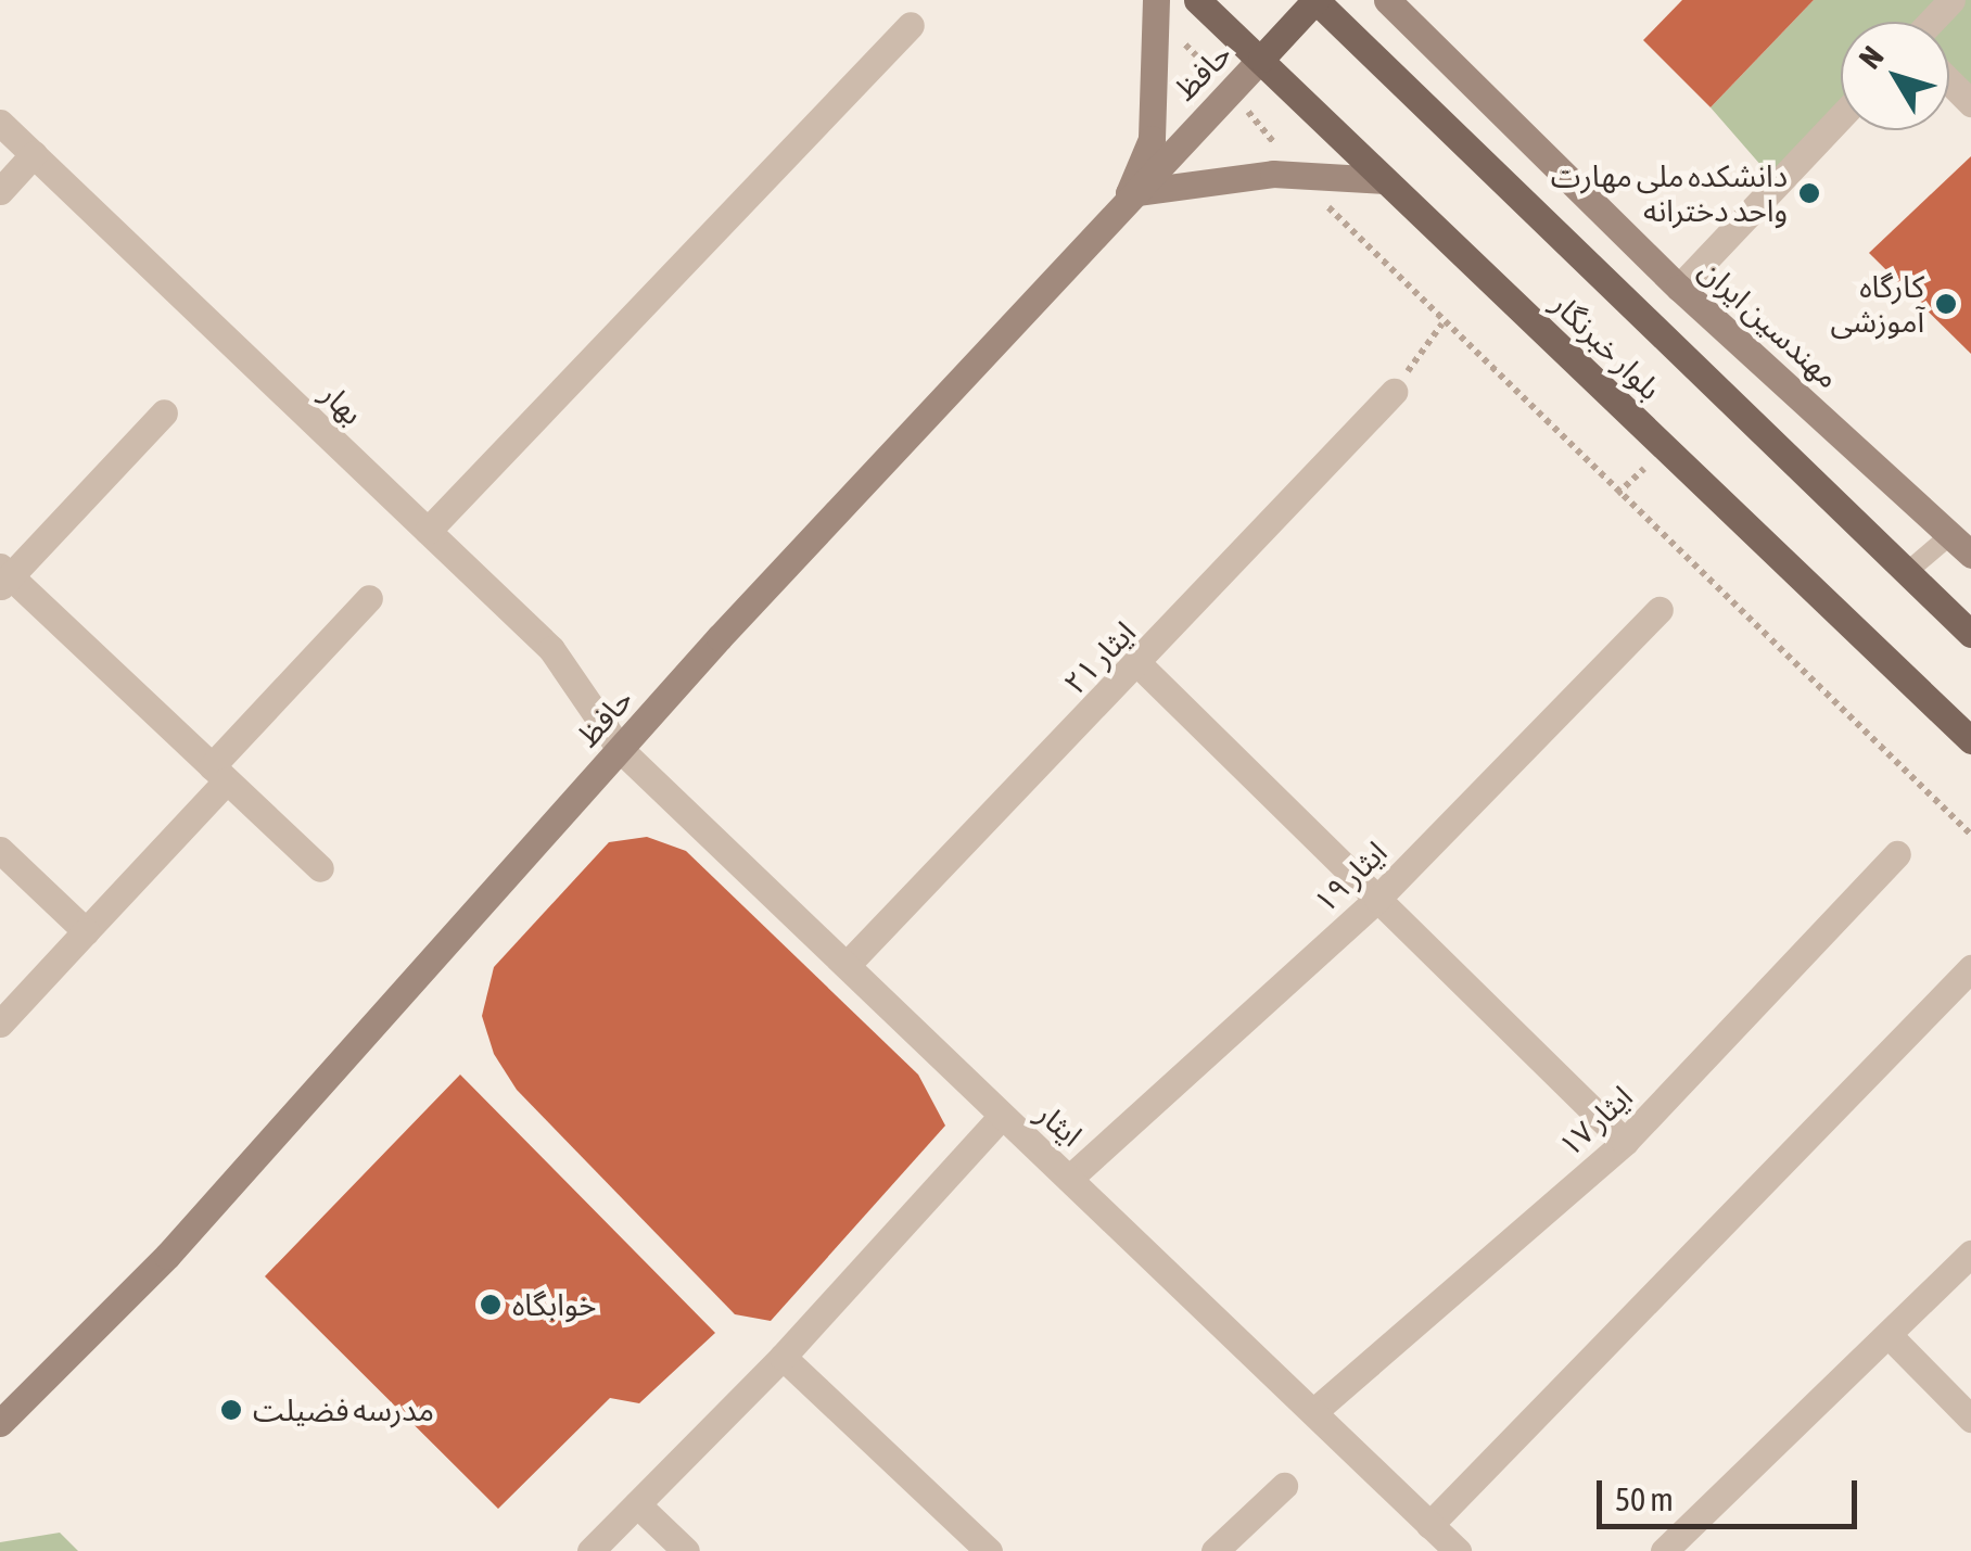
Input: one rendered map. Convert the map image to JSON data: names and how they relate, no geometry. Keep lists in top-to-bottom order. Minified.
{"streets":{"main road":["حافظ","مهندسین ایران","بلوار خبرنگار"],"street":["بهار","ایثار ۲۱","ایثار ۱۹","ایثار ۱۷","ایثار"]},"crossings":[["حافظ","بلوار خبرنگار"],["حافظ","بهار"],["حافظ","ایثار"],["بهار","ایثار"],["ایثار ۲۱","ایثار"],["ایثار ۱۹","ایثار"],["ایثار ۱۷","ایثار"]],"places":["دانشکده ملی مهارت واحد دخترانه","کارگاه آموزشی","خوابگاه","مدرسه فضیلت"],"scale_bar":"50 m","north":"top left"}
